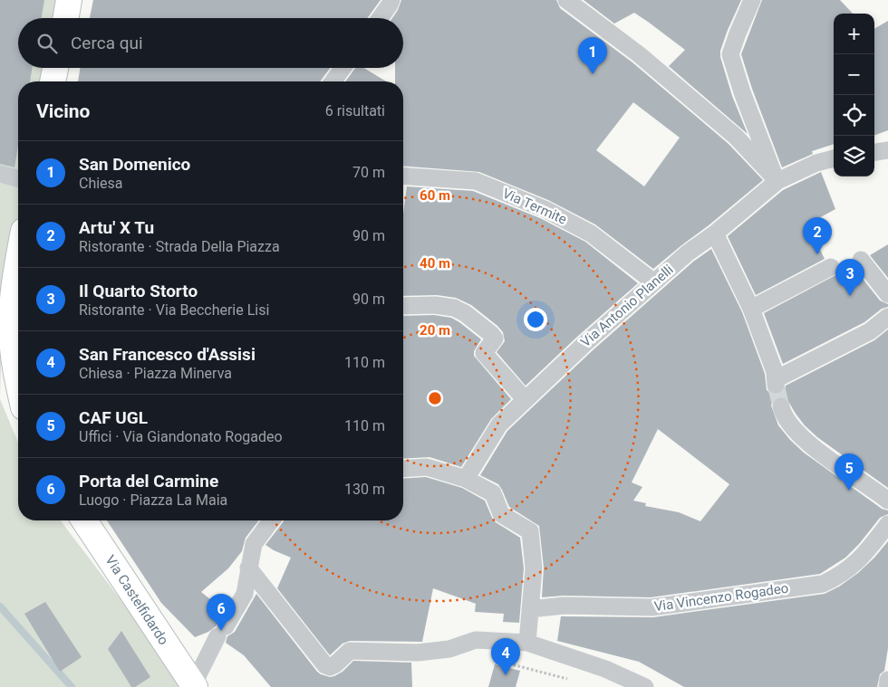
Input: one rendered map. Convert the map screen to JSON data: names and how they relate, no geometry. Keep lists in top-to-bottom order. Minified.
{"streets":{"street":["Via Termite","Via Antonio Planelli","Via Vincenzo Rogadeo","Via Castelfidardo"]},"crossings":[["Via Termite","Via Antonio Planelli"]],"page":{"map_buttons":["+","−"],"search":"Cerca qui","pins":["1","2","3","5","6","4"],"heading":["Vicino","6 risultati"],"list":[{"mark":"1","name":"San Domenico","note":"Chiesa","value":"70 m"},{"mark":"2","name":"Artu' X Tu","note":"Ristorante · Strada Della Piazza","value":"90 m"},{"mark":"3","name":"Il Quarto Storto","note":"Ristorante · Via Beccherie Lisi","value":"90 m"},{"mark":"4","name":"San Francesco d'Assisi","note":"Chiesa · Piazza Minerva","value":"110 m"},{"mark":"5","name":"CAF UGL","note":"Uffici · Via Giandonato Rogadeo","value":"110 m"},{"mark":"6","name":"Porta del Carmine","note":"Luogo · Piazza La Maia","value":"130 m"}]},"rings":["60 m","40 m","20 m"]}
